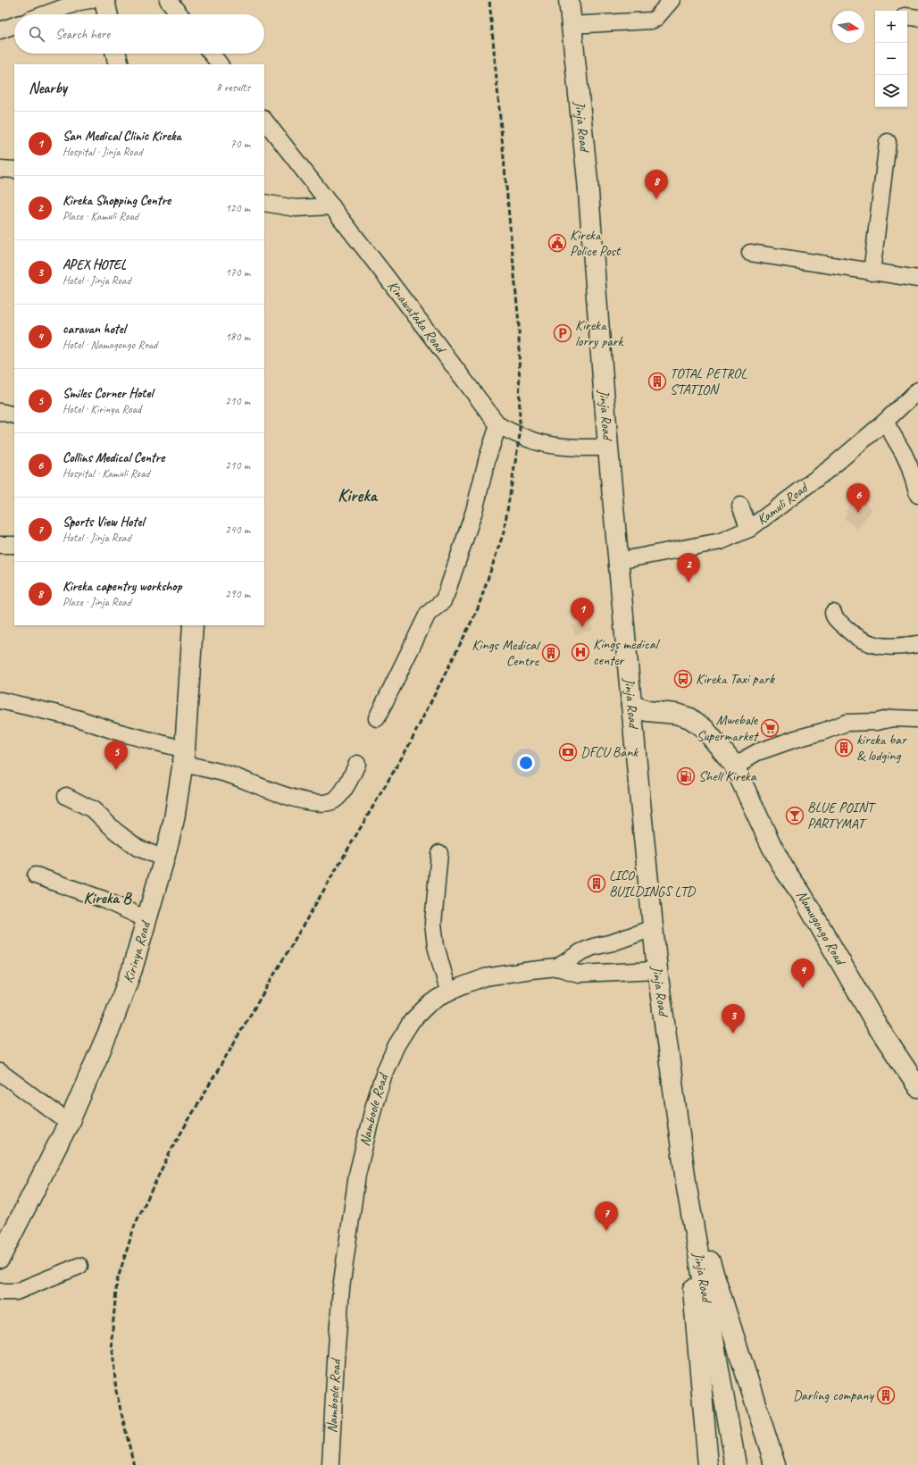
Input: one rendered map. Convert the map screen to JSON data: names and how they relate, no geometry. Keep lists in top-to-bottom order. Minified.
{"streets":{"main road":["Jinja Road","Namugongo Road","Kirinya Road"],"street":["Kinawataka Road","Kamuli Road","Namboole Road"]},"crossings":[["Jinja Road","Kinawataka Road"],["Jinja Road","Kamuli Road"],["Jinja Road","Namugongo Road"],["Jinja Road","Namboole Road"]],"districts":["Kireka","Kireka B"],"places":{"public building":["Kireka Police Post"],"parking":["Kireka lorry park"],"building":["TOTAL PETROL STATION","Kings Medical Centre","kireka bar & lodging","LICO BUILDINGS LTD","Darling company"],"hospital":["Kings medical center"],"bus stop":["Kireka Taxi park"],"supermarket":["Mwebale Supermarket"],"bank":["DFCU Bank"],"fuel station":["Shell Kireka"],"bar":["BLUE POINT PARTYMAT"]},"north":"right","page":{"map_buttons":["+","−"],"search":"Search here","heading":["Nearby","8 results"],"list":[{"mark":"1","name":"San Medical Clinic Kireka","note":"Hospital · Jinja Road","value":"70 m"},{"mark":"2","name":"Kireka Shopping Centre","note":"Place · Kamuli Road","value":"120 m"},{"mark":"3","name":"APEX HOTEL","note":"Hotel · Jinja Road","value":"170 m"},{"mark":"4","name":"caravan hotel","note":"Hotel · Namugongo Road","value":"180 m"},{"mark":"5","name":"Smiles Corner Hotel","note":"Hotel · Kirinya Road","value":"210 m"},{"mark":"6","name":"Collins Medical Centre","note":"Hospital · Kamuli Road","value":"210 m"},{"mark":"7","name":"Sports View Hotel","note":"Hotel · Jinja Road","value":"240 m"},{"mark":"8","name":"Kireka capentry workshop","note":"Place · Jinja Road","value":"290 m"}],"pins":["8","6","2","1","5","4","3","7"]}}
